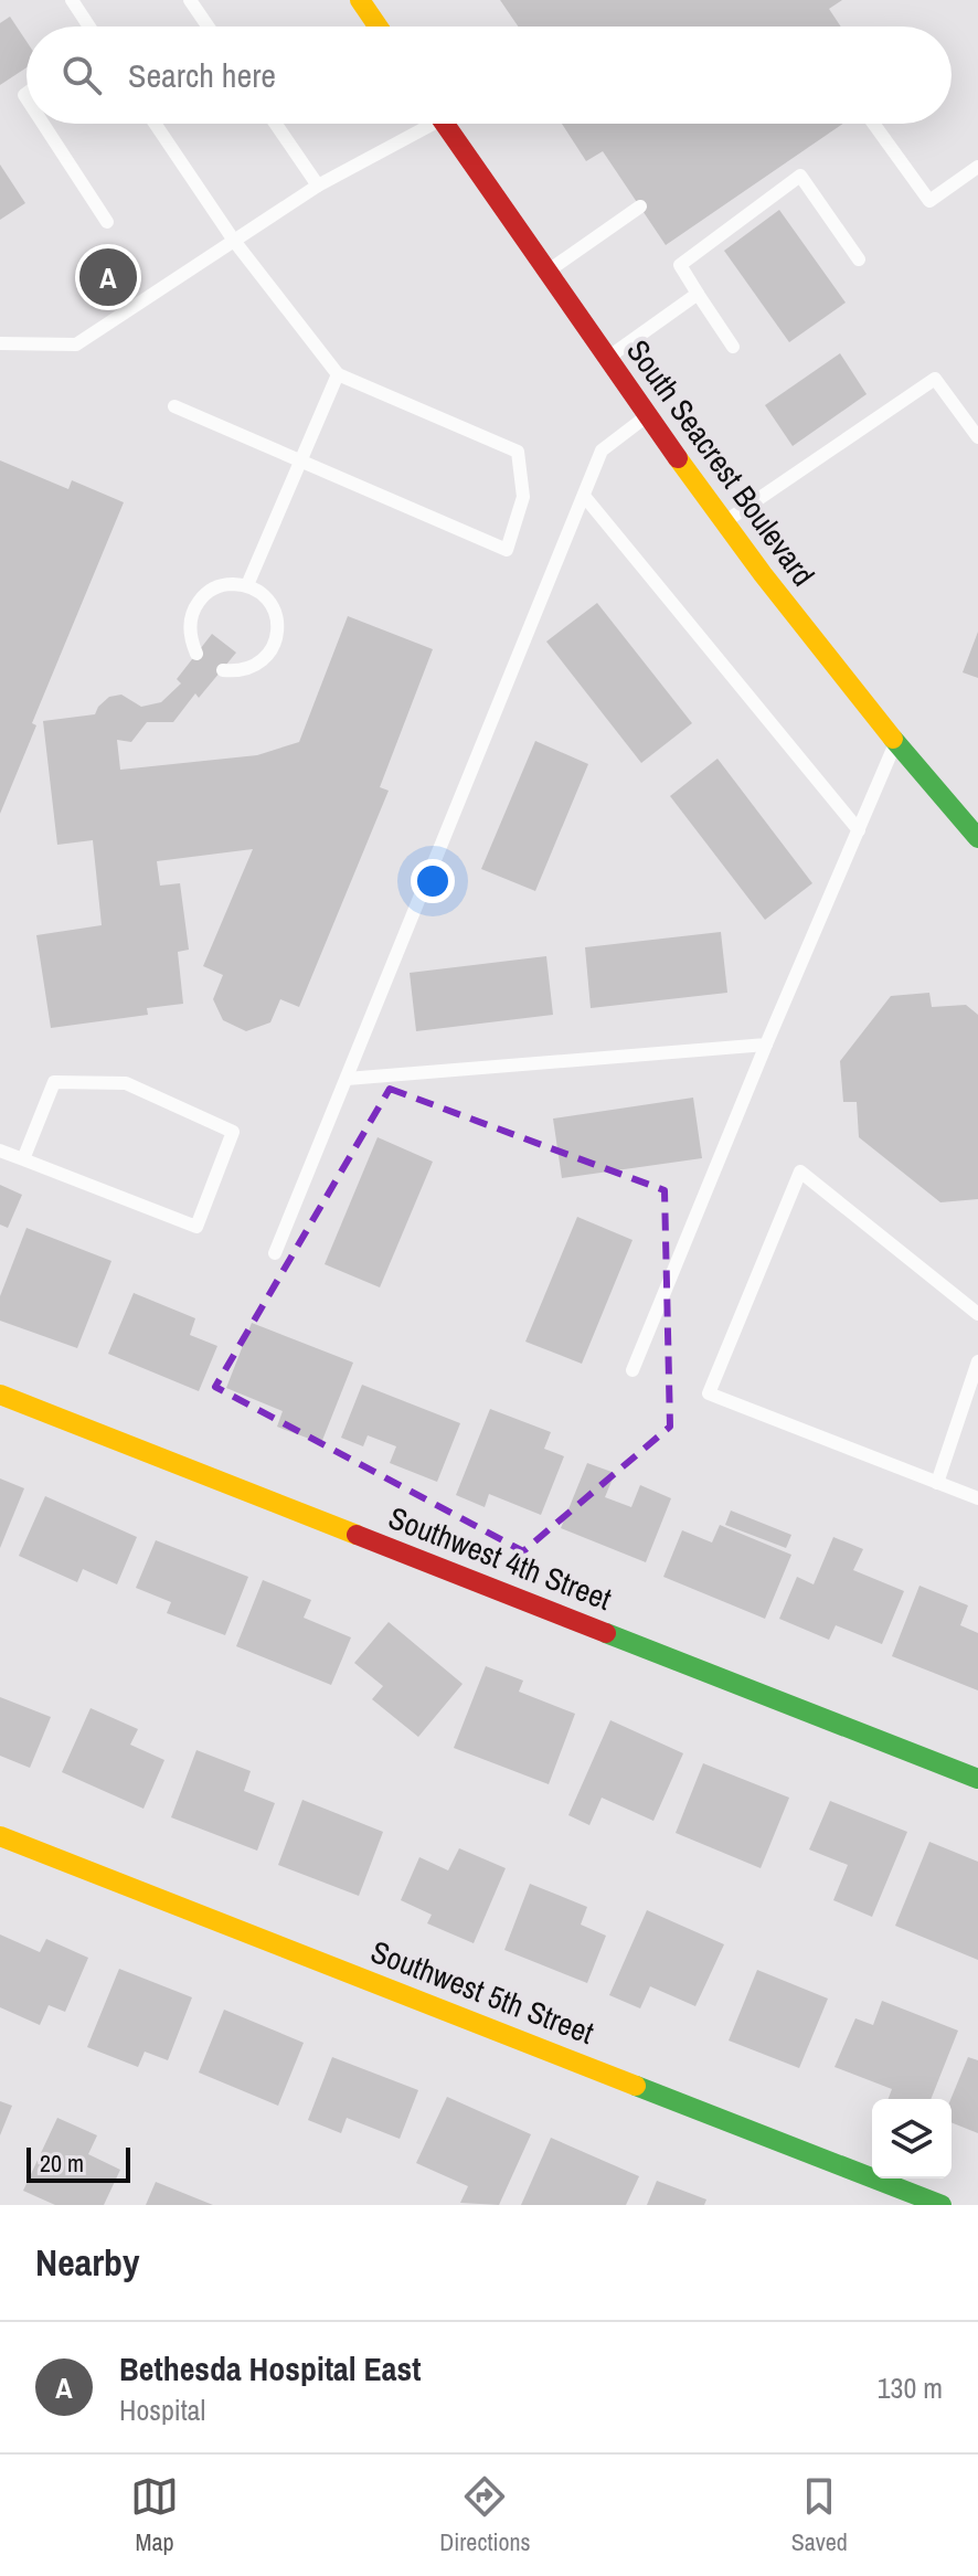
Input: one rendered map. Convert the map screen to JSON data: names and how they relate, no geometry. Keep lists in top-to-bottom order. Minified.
{"streets":{"street":["South Seacrest Boulevard","Southwest 4th Street","Southwest 5th Street"]},"scale_bar":"20 m","page":{"search":"Search here","pins":"A","scale":"20 m","heading":"Nearby","list":[{"mark":"A","name":"Bethesda Hospital East","note":"Hospital","value":"130 m"}],"nav":["Map","Directions","Saved"]}}
